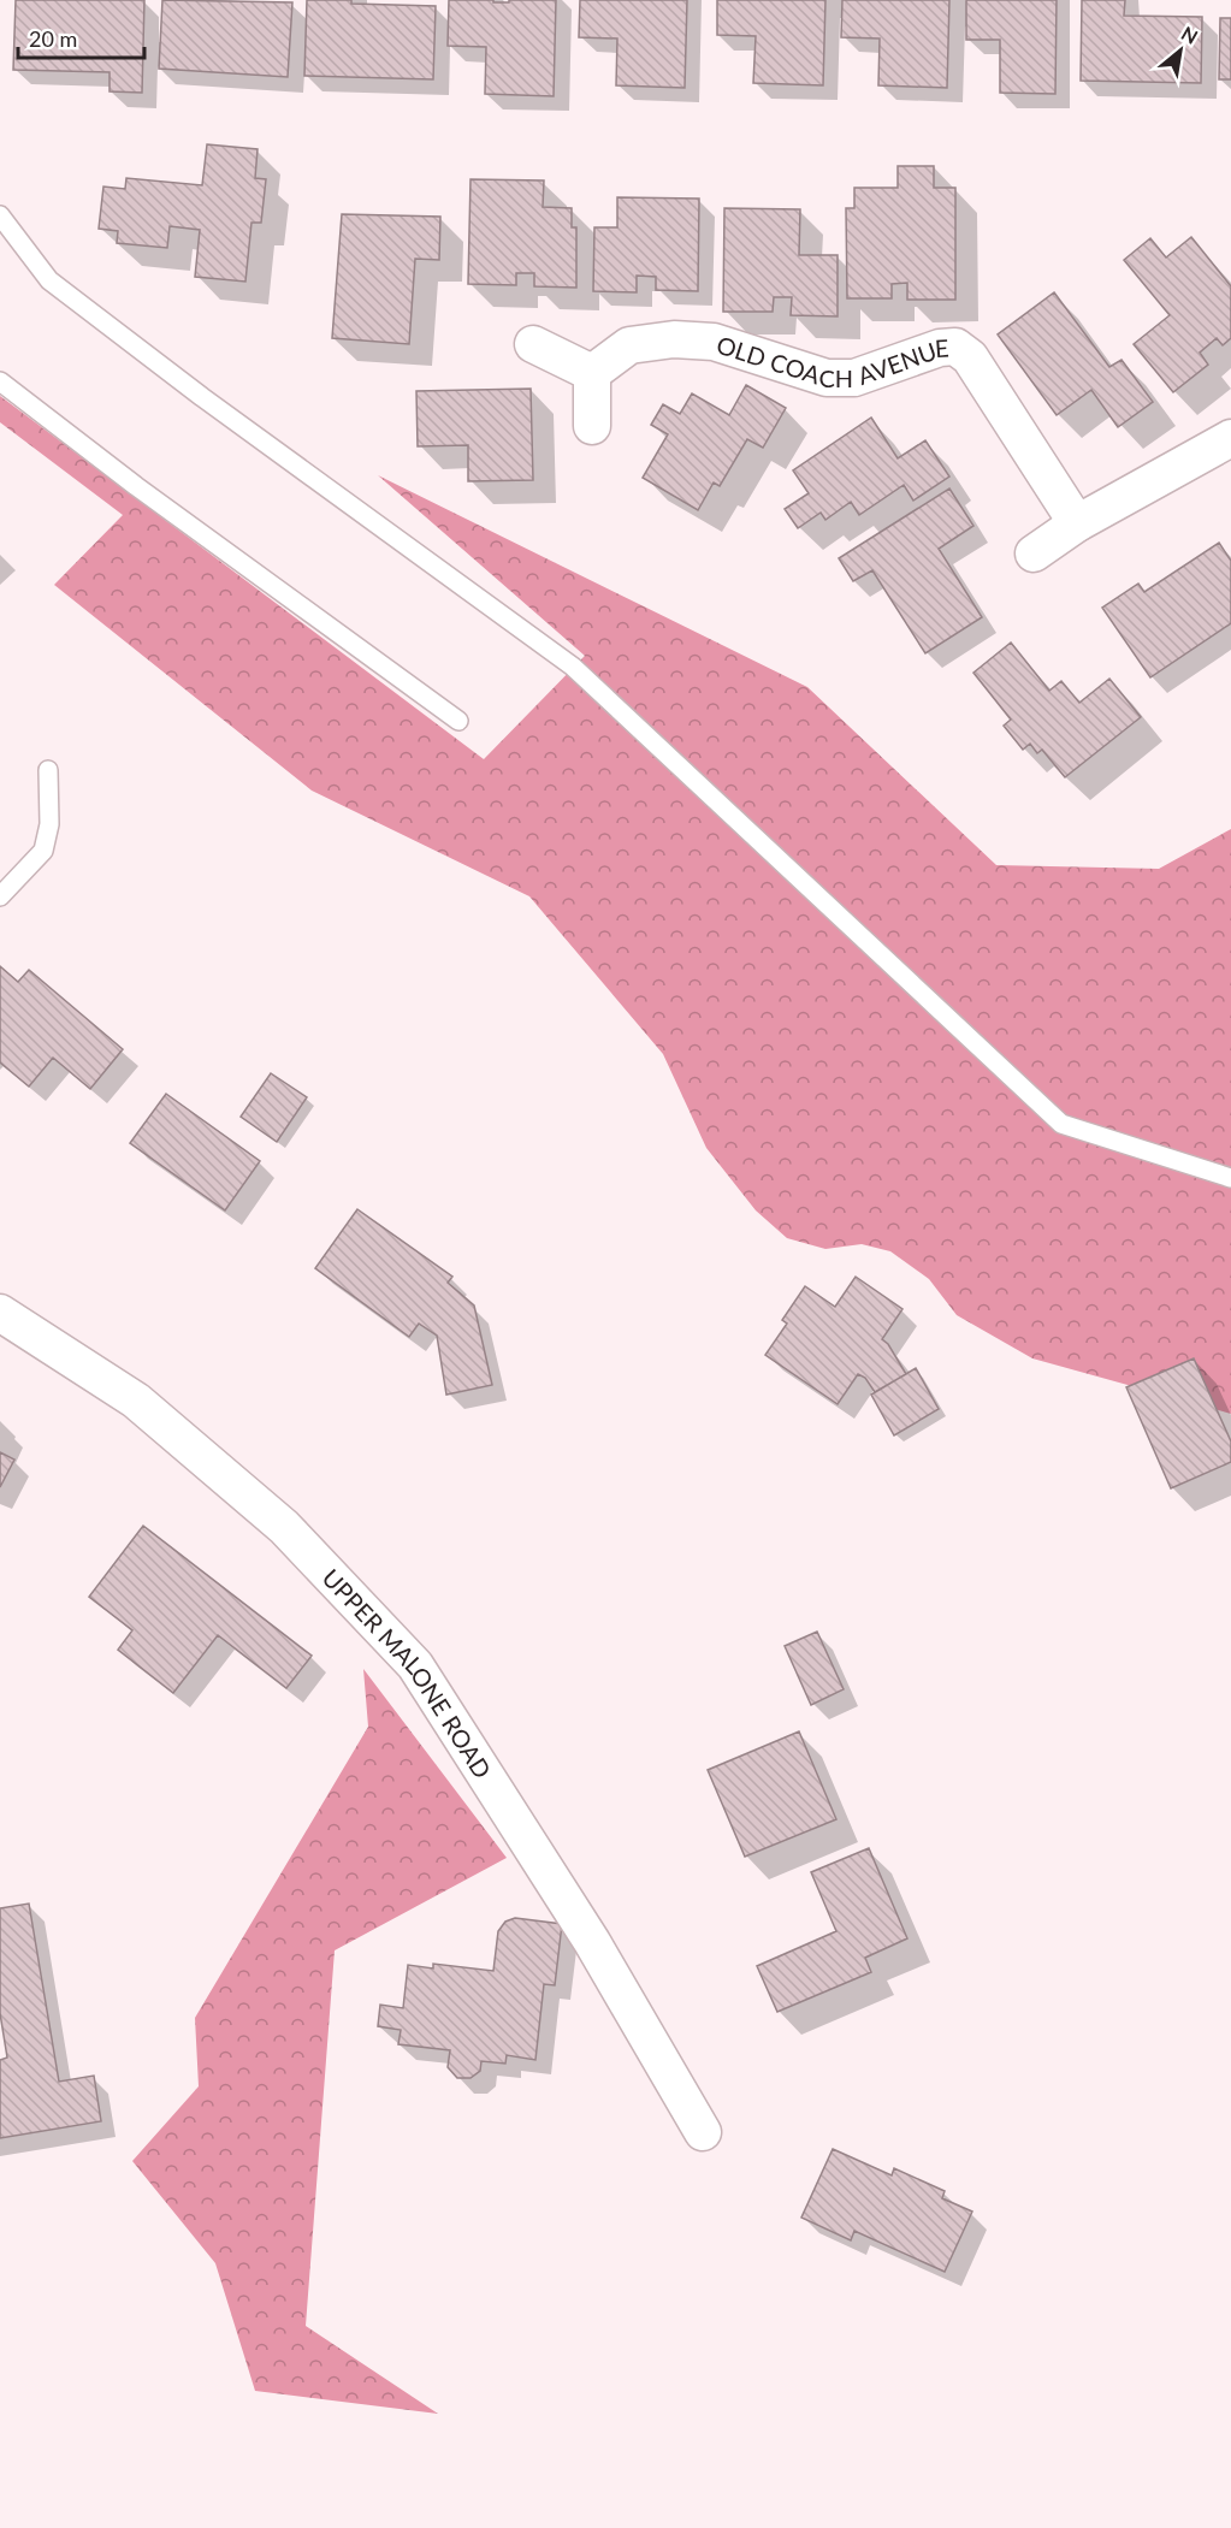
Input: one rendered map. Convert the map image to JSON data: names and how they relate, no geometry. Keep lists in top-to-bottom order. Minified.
{"streets":{"street":["OLD COACH AVENUE","UPPER MALONE ROAD"]},"scale_bar":"20 m","north":"top right"}
